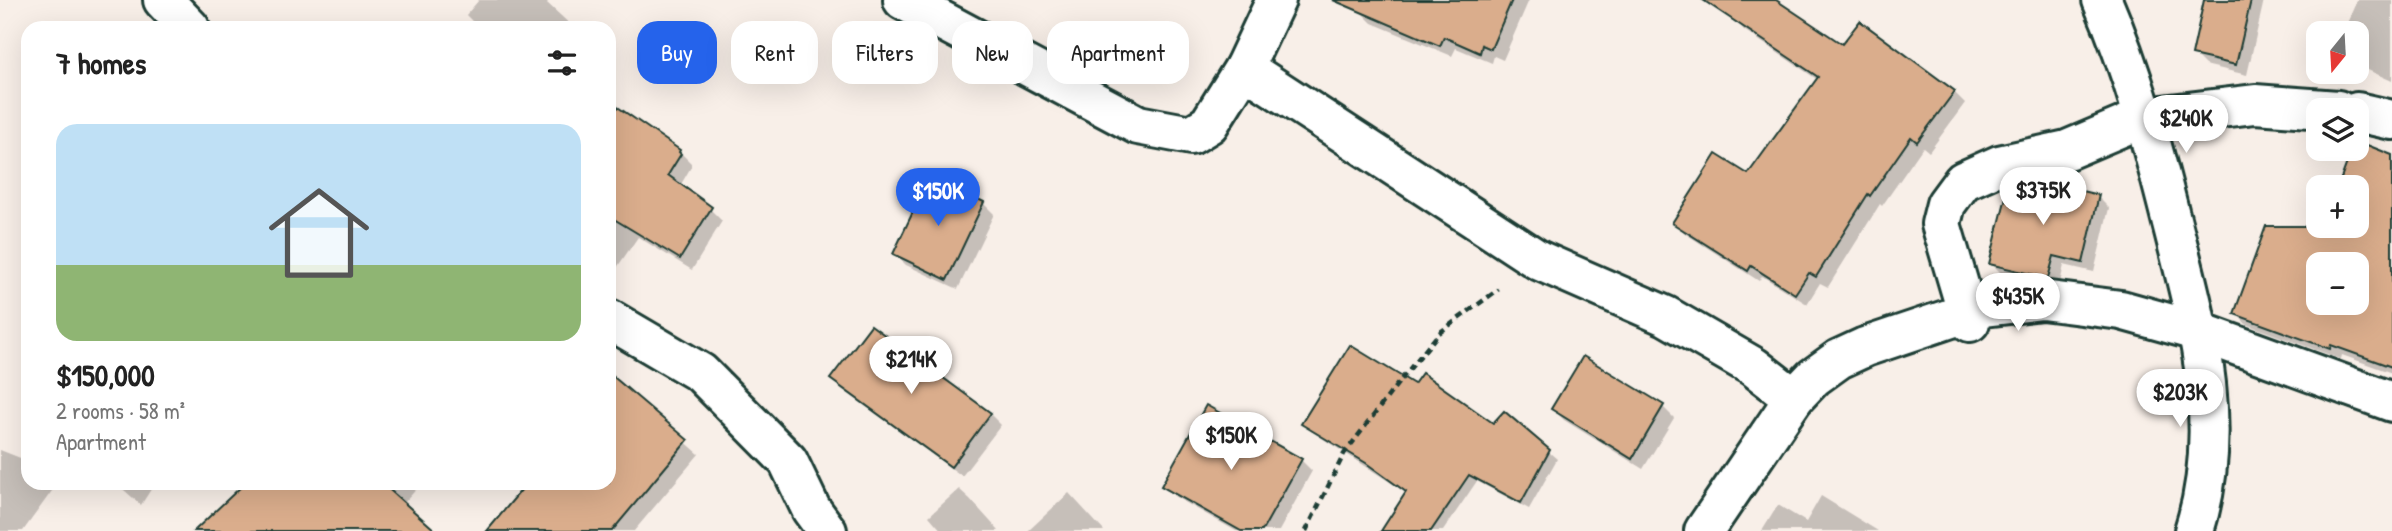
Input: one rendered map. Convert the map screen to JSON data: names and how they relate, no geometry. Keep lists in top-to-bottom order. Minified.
{"north":"bottom","page":{"map_buttons":["+","−"],"chip":["Buy","Rent","Filters","New","Apartment"],"heading":"7 homes","price":["$240K","$375K","$150K","$435K","$214K","$203K","$150K"],"list":[{"name":"$150,000","note":"2 rooms · 58 m² · Apartment"}]}}
